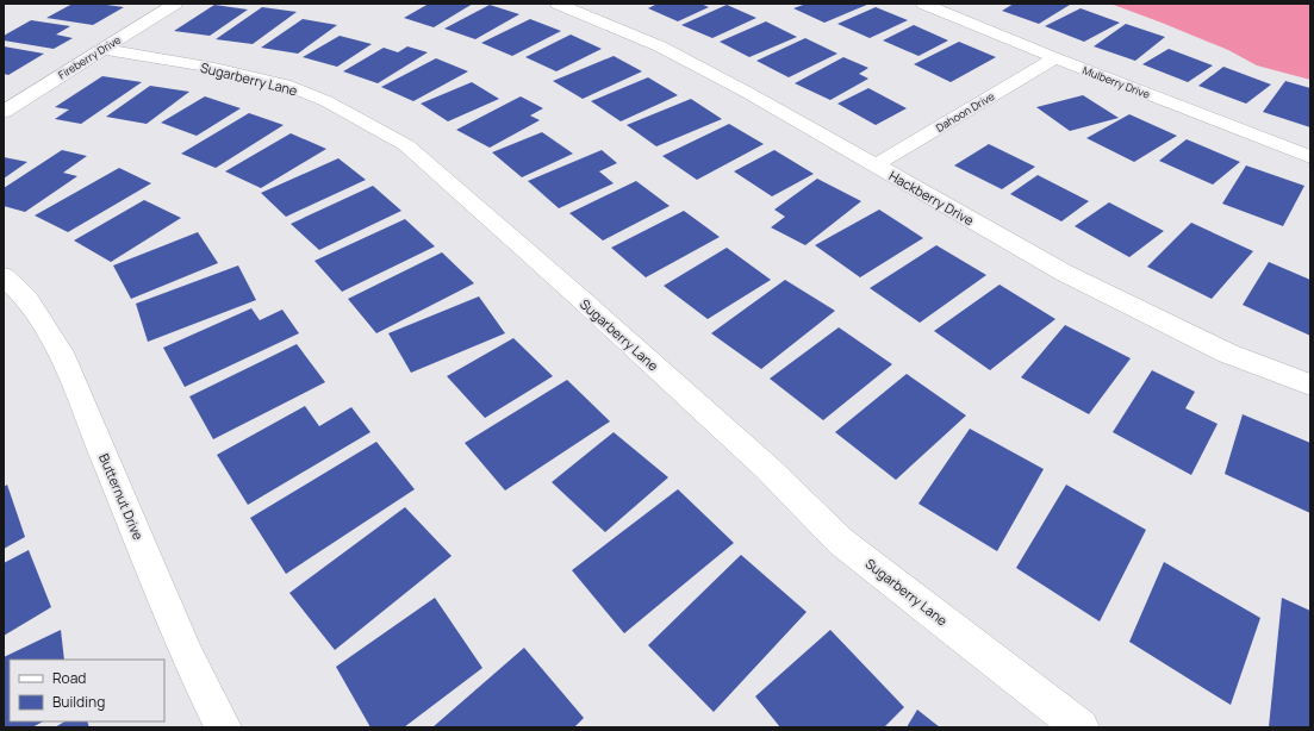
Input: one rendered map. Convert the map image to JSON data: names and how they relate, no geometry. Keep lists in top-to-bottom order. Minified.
{"streets":{"street":["Fireberry Drive","Sugarberry Lane","Mulberry Drive","Dahoon Drive","Hackberry Drive","Butternut Drive"]},"crossings":[["Fireberry Drive","Sugarberry Lane"],["Mulberry Drive","Dahoon Drive"],["Dahoon Drive","Hackberry Drive"]],"legend":["Road","Building"]}
